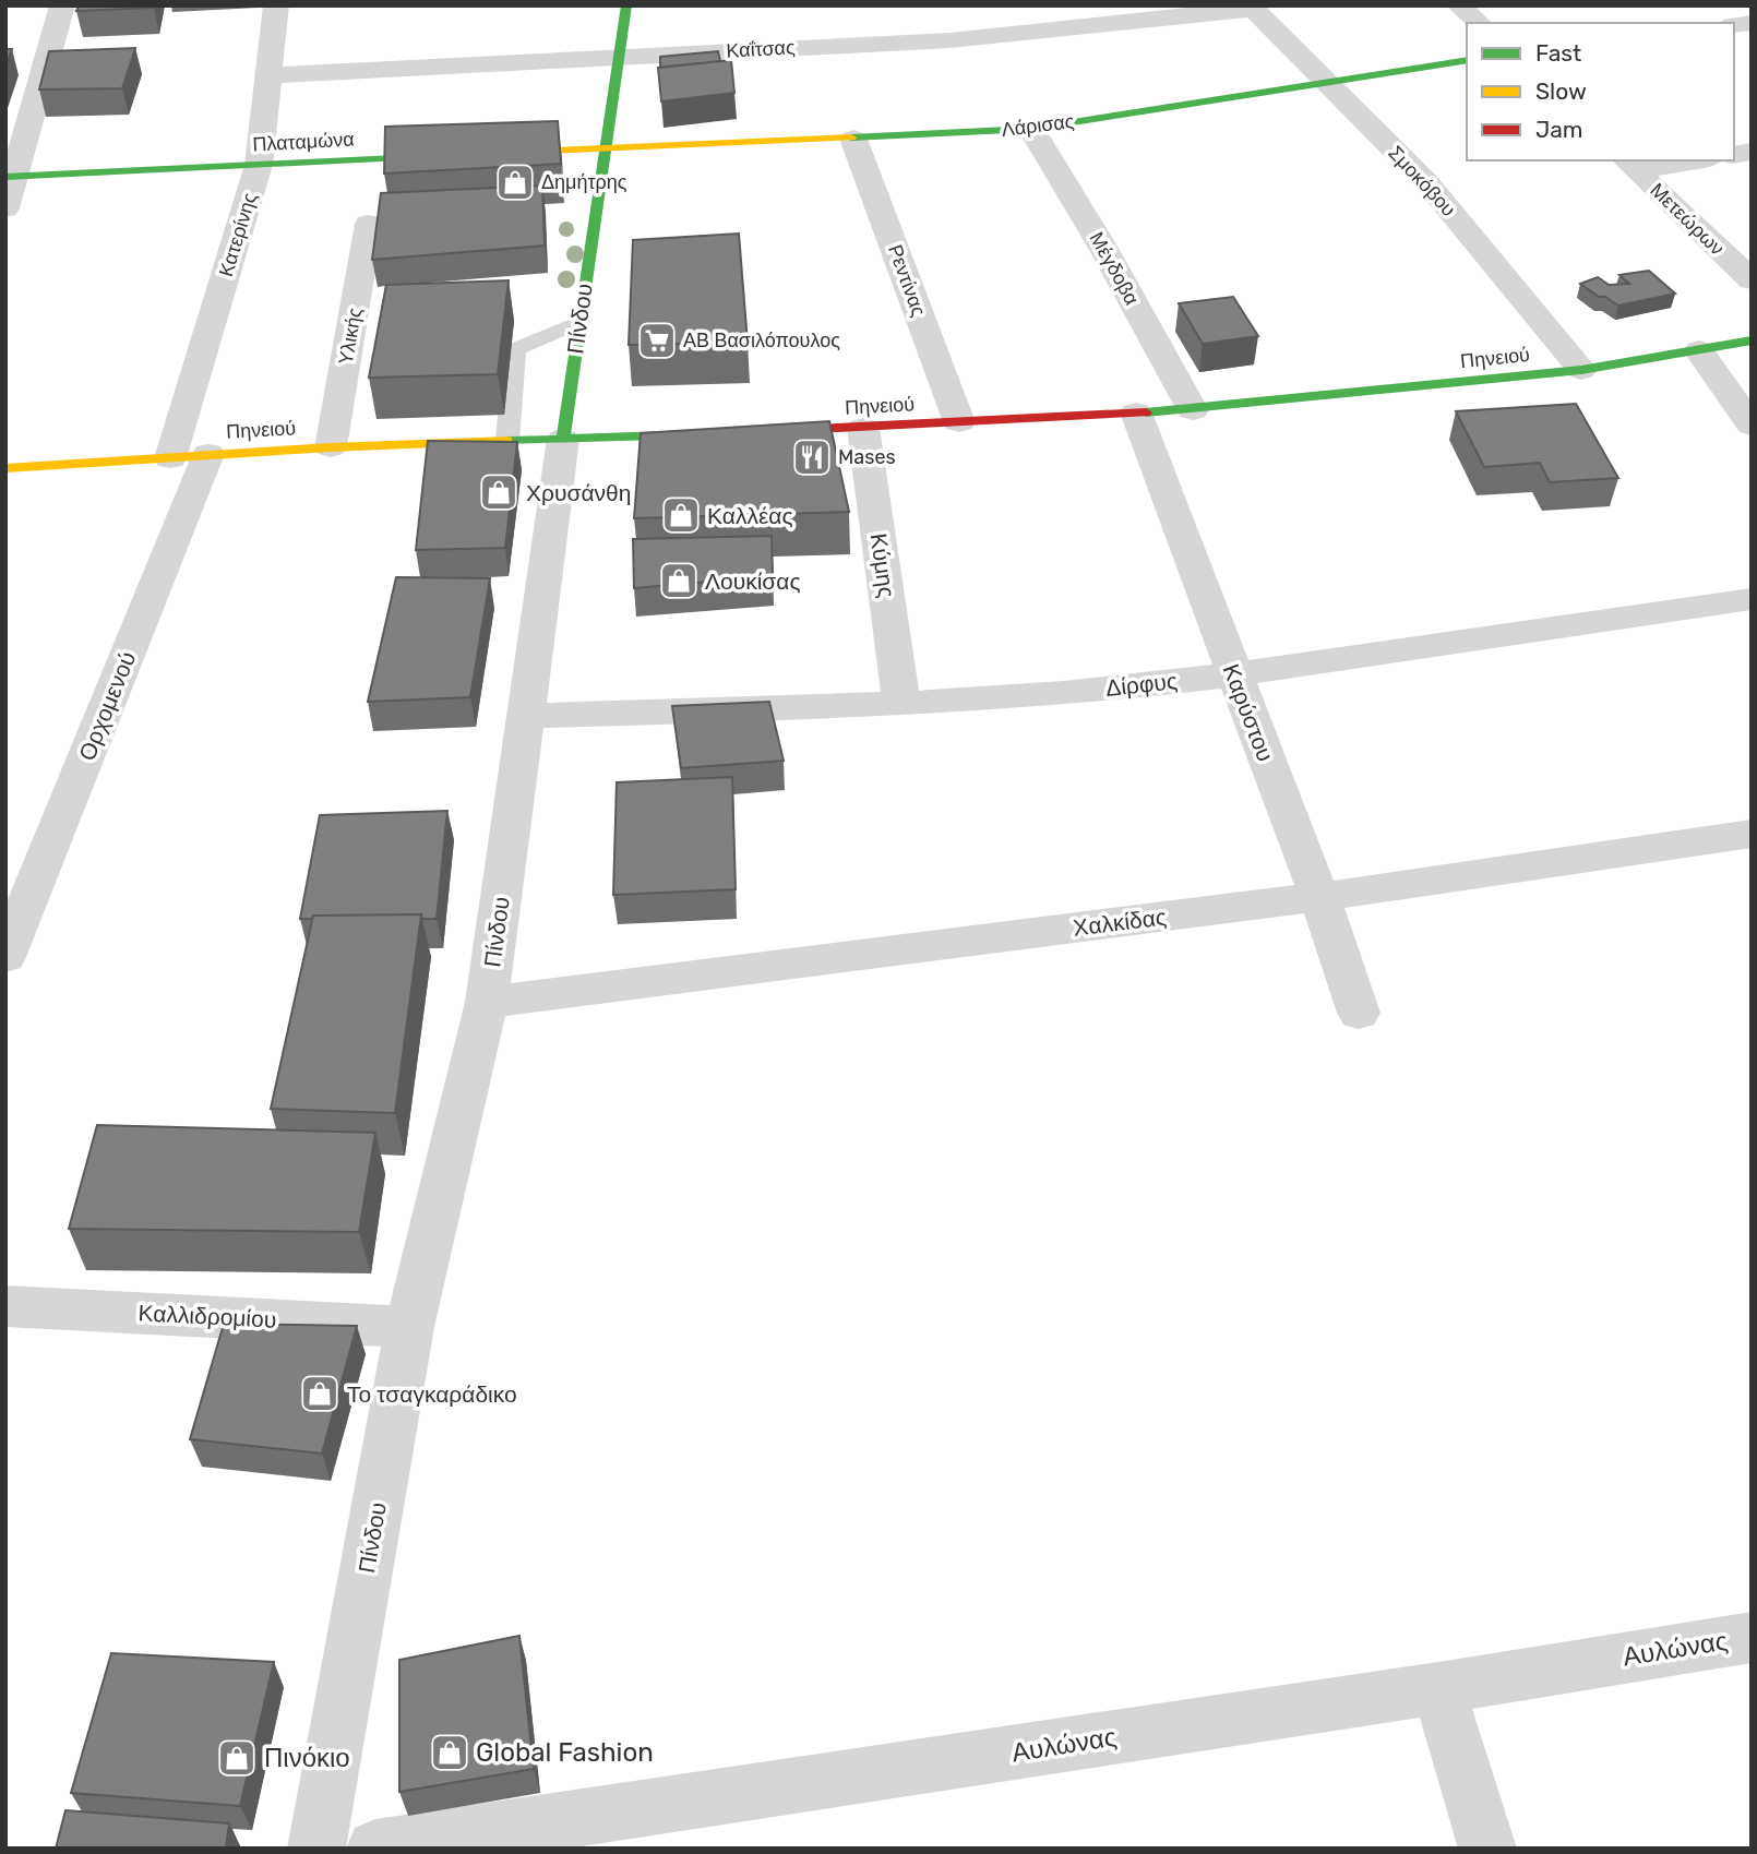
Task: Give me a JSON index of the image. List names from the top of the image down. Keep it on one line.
{"streets":{"street":["Καΐτσας","Λάρισας","Πλαταμώνα","Σμοκόβου","Μετεώρων","Κατερίνης","Μέγδοβα","Ρεντίνας","Πίνδου","Υλικής","Πηνειού","Κύμης","Δίρφυς","Ορχομενού","Καρύστου","Χαλκίδας","Καλλιδρομίου","Αυλώνας"]},"crossings":[["Καΐτσας","Σμοκόβου"],["Καΐτσας","Κατερίνης"],["Καΐτσας","Πίνδου"],["Λάρισας","Σμοκόβου"],["Λάρισας","Μέγδοβα"],["Λάρισας","Ρεντίνας"],["Λάρισας","Πίνδου"],["Πλαταμώνα","Κατερίνης"],["Σμοκόβου","Πηνειού"],["Κατερίνης","Πηνειού"],["Μέγδοβα","Πηνειού"],["Ρεντίνας","Πηνειού"],["Πίνδου","Πηνειού"],["Πίνδου","Δίρφυς"],["Πίνδου","Χαλκίδας"],["Πίνδου","Καλλιδρομίου"],["Υλικής","Πηνειού"],["Πηνειού","Κύμης"],["Πηνειού","Ορχομενού"],["Πηνειού","Καρύστου"],["Κύμης","Δίρφυς"],["Δίρφυς","Καρύστου"],["Καρύστου","Χαλκίδας"]],"places":{"shop":["Δημήτρης","Χρυσάνθη","Καλλέας","Λουκίσας","Το τσαγκαράδικο","Global Fashion","Πινόκιο"],"supermarket":["ΑΒ Βασιλόπουλος"],"restaurant":["Mases"]},"legend":["Fast","Slow","Jam"]}
